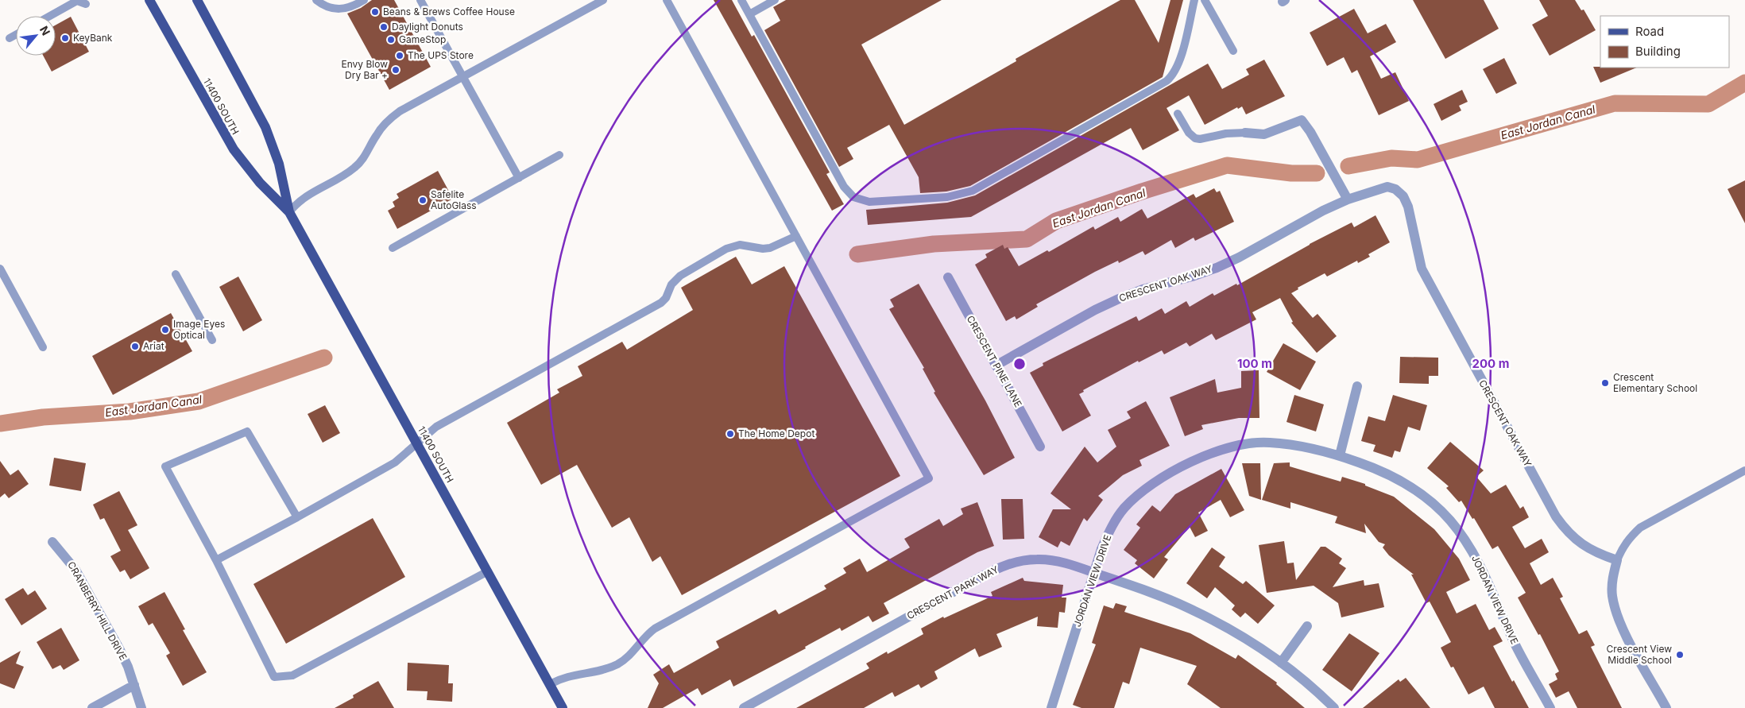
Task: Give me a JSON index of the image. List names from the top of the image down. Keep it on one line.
{"streets":{"main road":["11400 SOUTH"],"street":["CRESCENT OAK WAY","CRESCENT PINE LANE","JORDAN VIEW DRIVE","CRESCENT PARK WAY","CRANBERRY HILL DRIVE"]},"crossings":[["CRESCENT OAK WAY","CRESCENT PINE LANE"],["JORDAN VIEW DRIVE","CRESCENT PARK WAY"]],"water":["East Jordan Canal"],"places":["Beans & Brews Coffee House","Daylight Donuts","KeyBank","GameStop","The UPS Store","Envy Blow Dry Bar +","Safelite AutoGlass","Image Eyes Optical","Ariat","Crescent Elementary School","The Home Depot","Crescent View Middle School"],"legend":["Road","Building"],"north":"top right","rings":["100 m","200 m"]}
